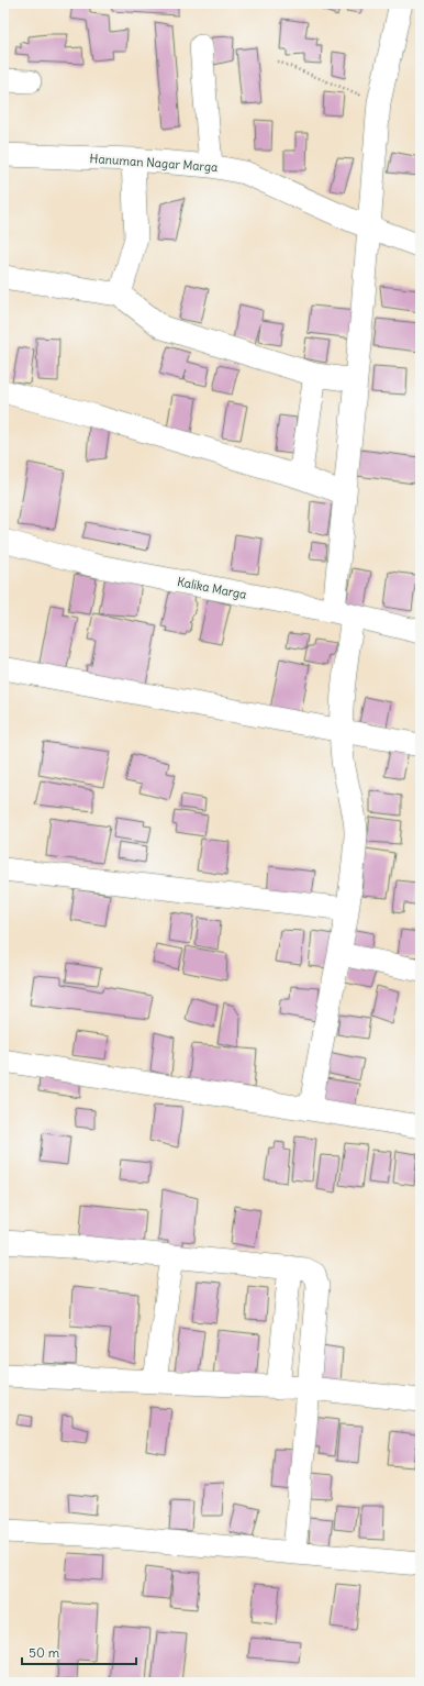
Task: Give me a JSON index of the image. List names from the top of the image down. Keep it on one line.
{"streets":{"street":["Hanuman Nagar Marga","Kalika Marga"]},"scale_bar":"50 m"}
